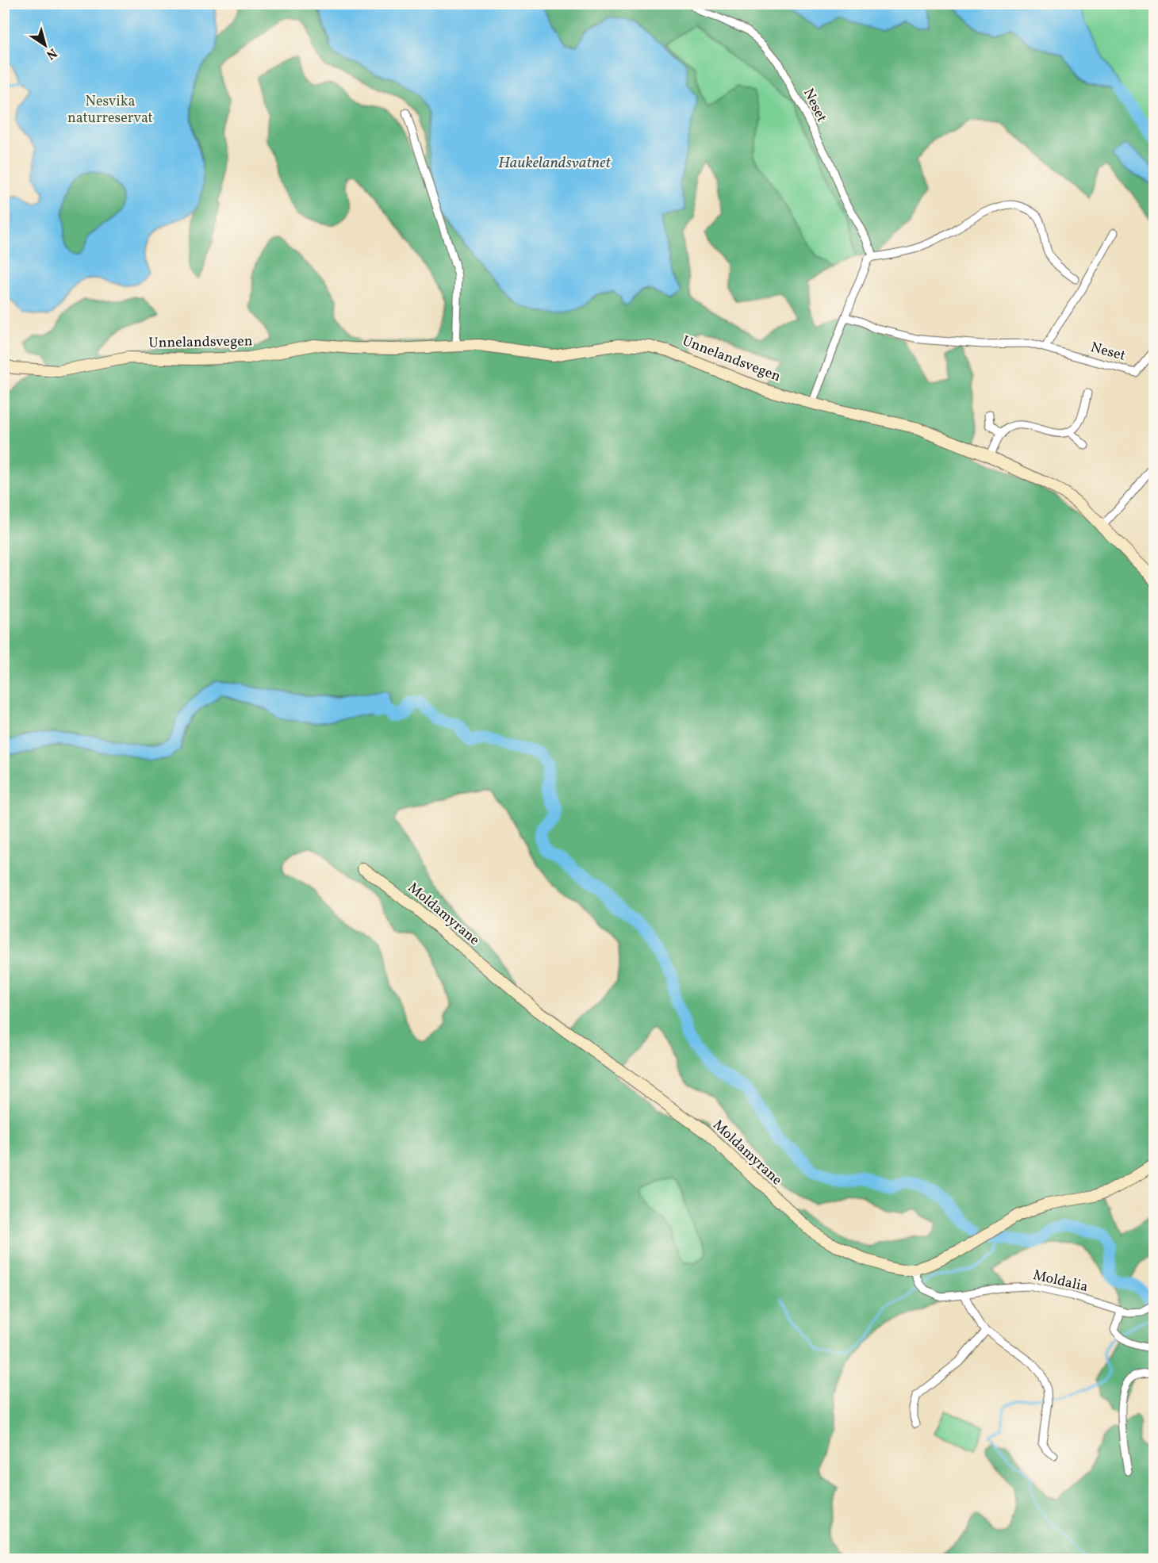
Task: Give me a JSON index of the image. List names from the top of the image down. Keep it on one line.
{"streets":{"main road":["Unnelandsvegen","Moldamyrane"],"street":["Neset","Moldalia"]},"crossings":[["Moldamyrane","Moldalia"]],"water":["Haukelandsvatnet"],"parks":["Nesvika naturreservat"],"north":"bottom right"}
